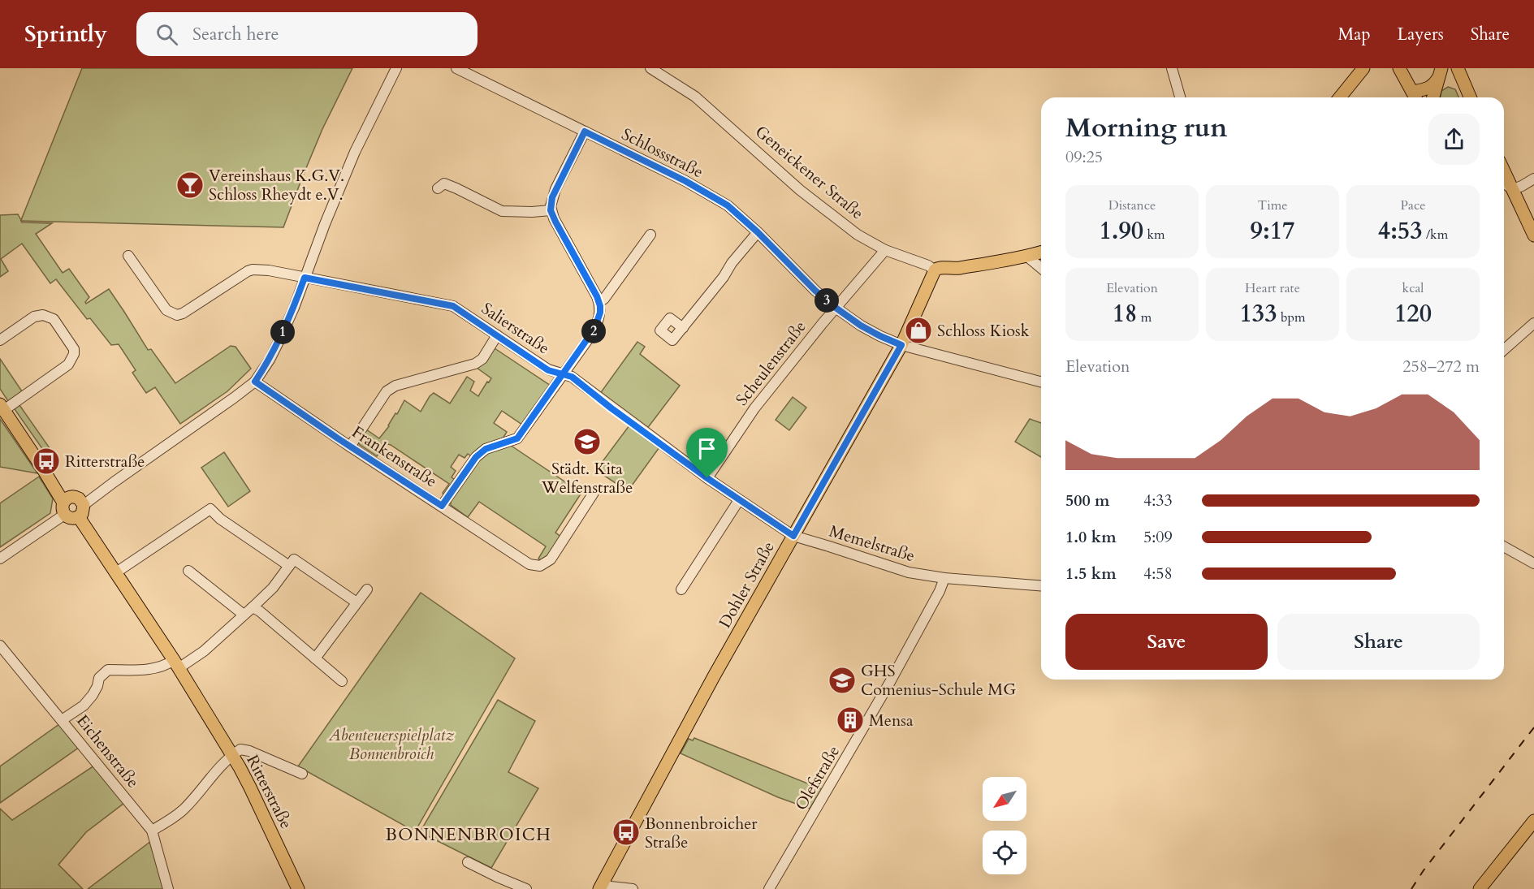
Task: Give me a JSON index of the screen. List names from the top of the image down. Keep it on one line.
{"streets":{"main road":["Dohler Straße","Ritterstraße"],"street":["Schlossstraße","Geneickener Straße","Salierstraße","Scheulenstraße","Frankenstraße","Memelstraße","Eichenstraße","Olefstraße"]},"crossings":[["Schlossstraße","Scheulenstraße"],["Schlossstraße","Dohler Straße"],["Geneickener Straße","Scheulenstraße"],["Geneickener Straße","Dohler Straße"],["Salierstraße","Scheulenstraße"],["Salierstraße","Memelstraße"],["Scheulenstraße","Memelstraße"],["Memelstraße","Dohler Straße"],["Memelstraße","Olefstraße"]],"districts":["BONNENBROICH"],"parks":["Abenteuerspielplatz Bonnenbroich"],"places":{"bar":["Vereinshaus K.G.V. Schloss Rheydt e.V."],"shop":["Schloss Kiosk"],"school or university":["Städt. Kita Welfenstraße","GHS Comenius-Schule MG"],"bus stop":["Ritterstraße","Bonnenbroicher Straße"],"building":["Mensa"]},"north":"bottom left","page":{"header":"Sprintly","search":"Search here","nav":["Map","Layers","Share"],"heading":["Morning run","09:25"],"stats":[["Distance","1.90 km"],["Time","9:17"],["Pace","4:53 /km"],["Elevation","18 m"],["Heart rate","133 bpm"],["kcal","120"]],"pins":["3","2","1"],"chart":["Elevation","258–272 m"],"list":[{"name":"500 m","note":"4:33"},{"name":"1.0 km","note":"5:09"},{"name":"1.5 km","note":"4:58"}],"buttons":["Save","Share"]}}
